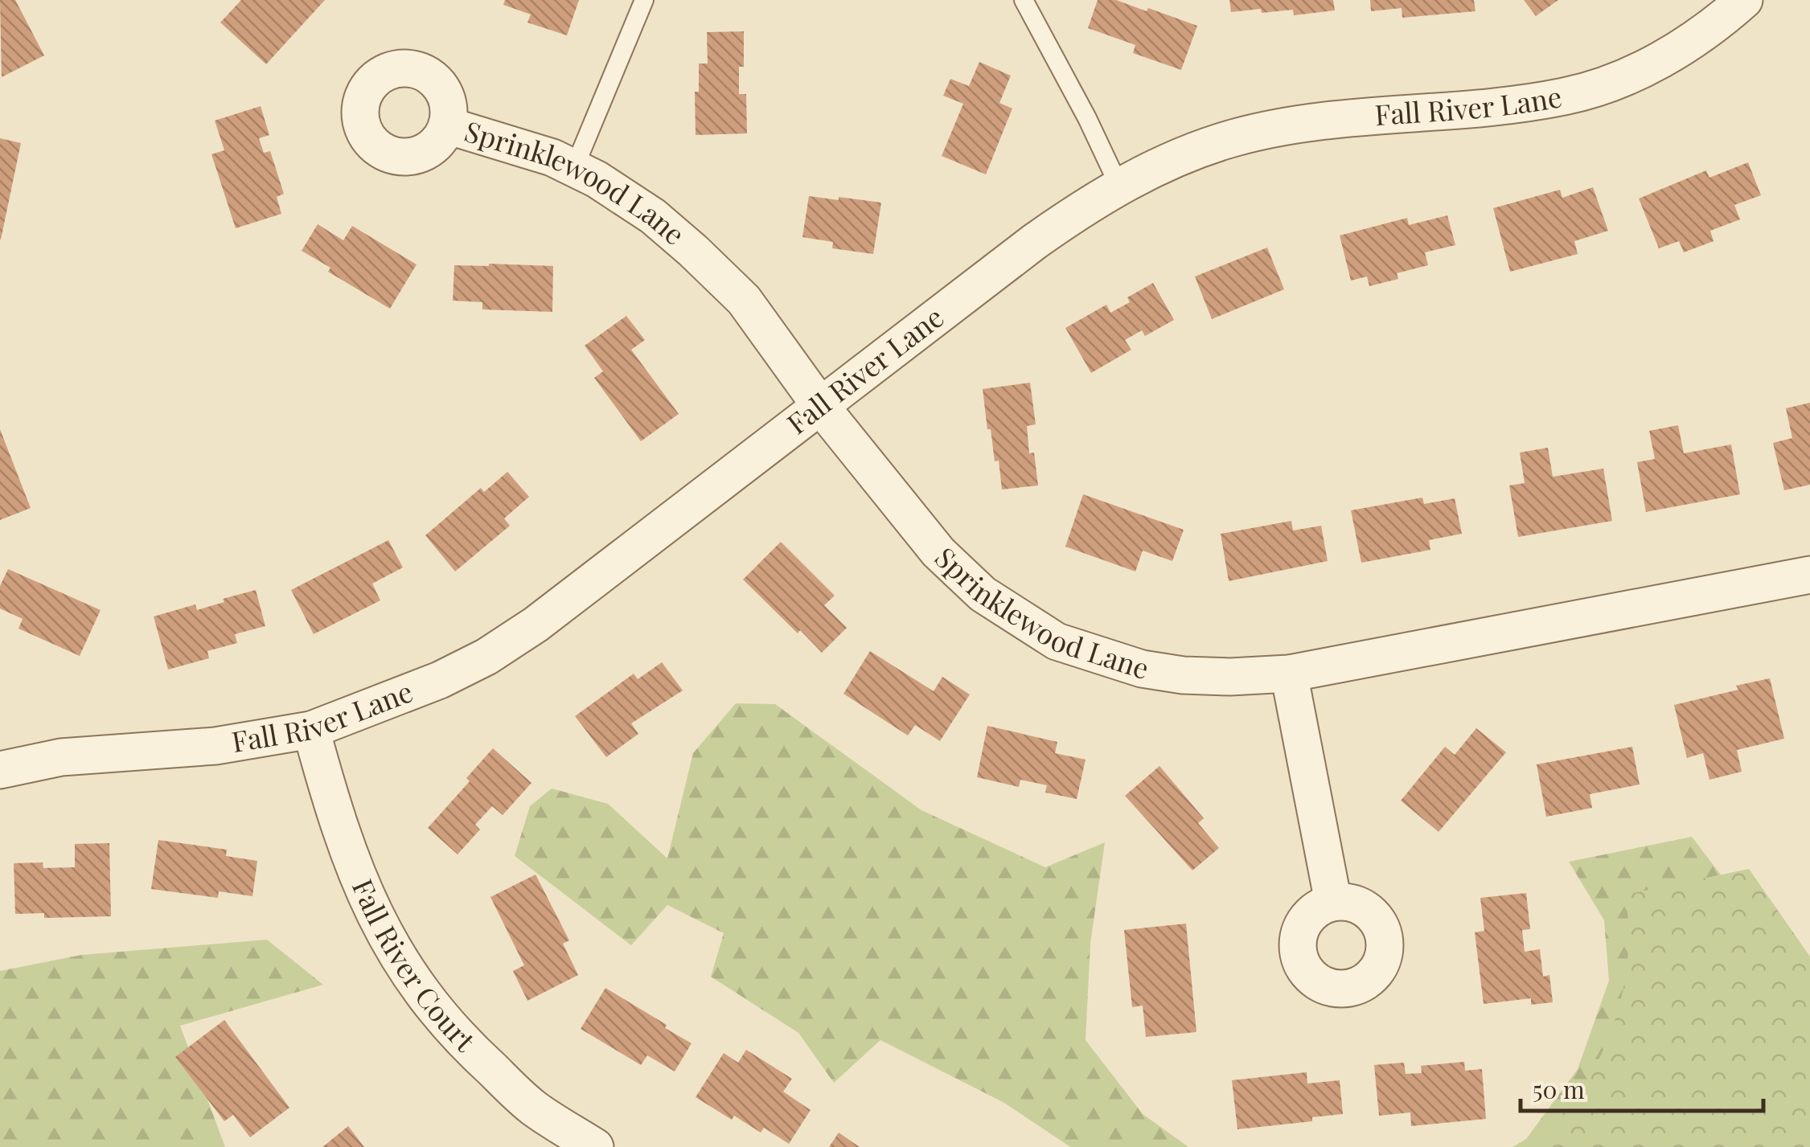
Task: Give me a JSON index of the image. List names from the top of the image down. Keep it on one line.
{"streets":{"street":["Fall River Lane","Sprinklewood Lane","Fall River Court"]},"crossings":[["Fall River Lane","Sprinklewood Lane"],["Fall River Lane","Fall River Court"]],"scale_bar":"50 m"}
